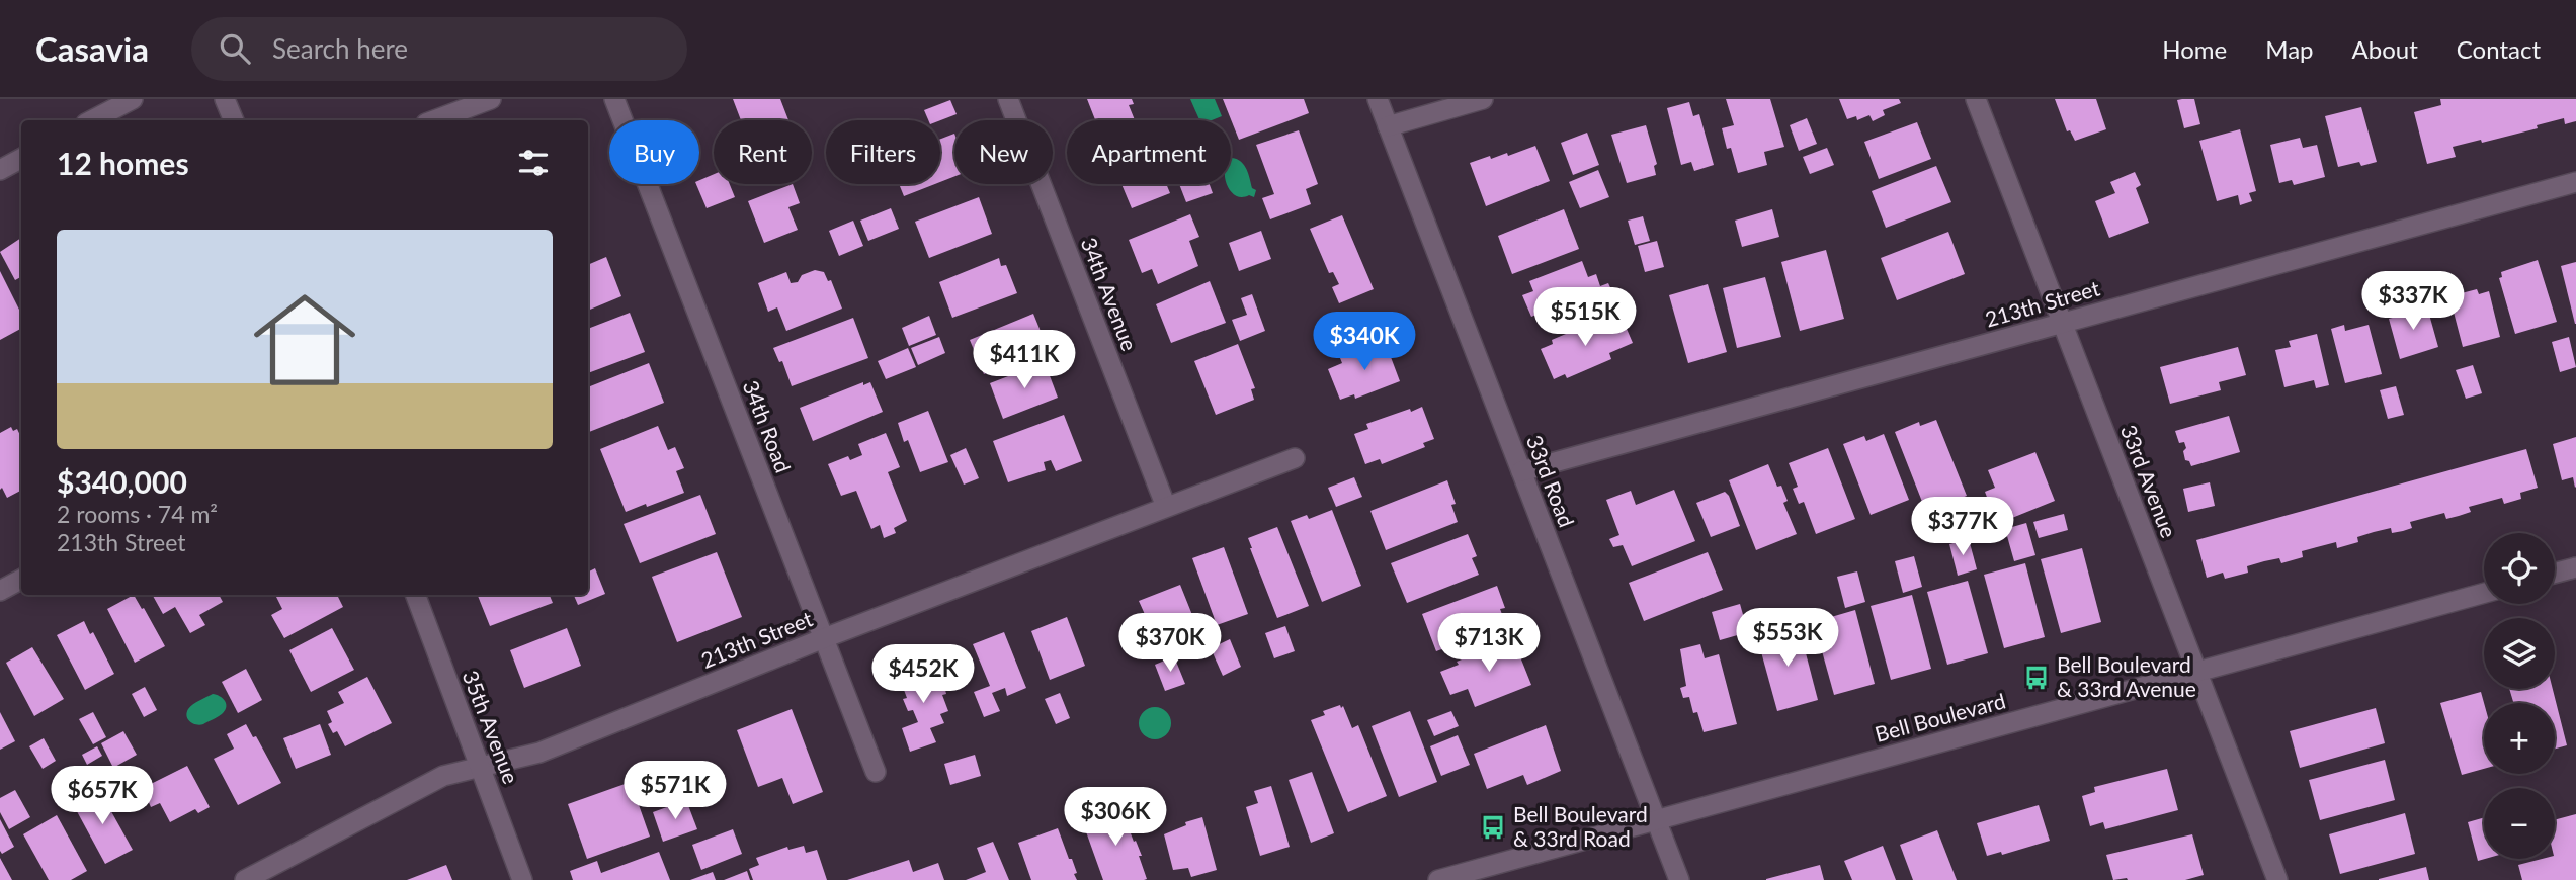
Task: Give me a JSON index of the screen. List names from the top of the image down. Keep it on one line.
{"streets":{"street":["34th Avenue","213th Street","34th Road","33rd Road","33rd Avenue","Bell Boulevard","35th Avenue"]},"crossings":[["34th Avenue","213th Street"],["213th Street","34th Road"],["213th Street","33rd Road"],["213th Street","33rd Avenue"],["213th Street","35th Avenue"],["33rd Road","Bell Boulevard"],["33rd Avenue","Bell Boulevard"]],"places":{"bus stop":["Bell Boulevard & 33rd Avenue","Bell Boulevard & 33rd Road"]},"page":{"header":"Casavia","search":"Search here","nav":["Home","Map","About","Contact"],"chip":["Buy","Rent","Filters","New","Apartment"],"heading":"12 homes","list":[{"name":"$340,000","note":"2 rooms · 74 m² · 213th Street"}],"price":["$337K","$515K","$340K","$411K","$377K","$553K","$370K","$713K","$452K","$571K","$657K","$306K"],"map_buttons":["+","−"]}}
